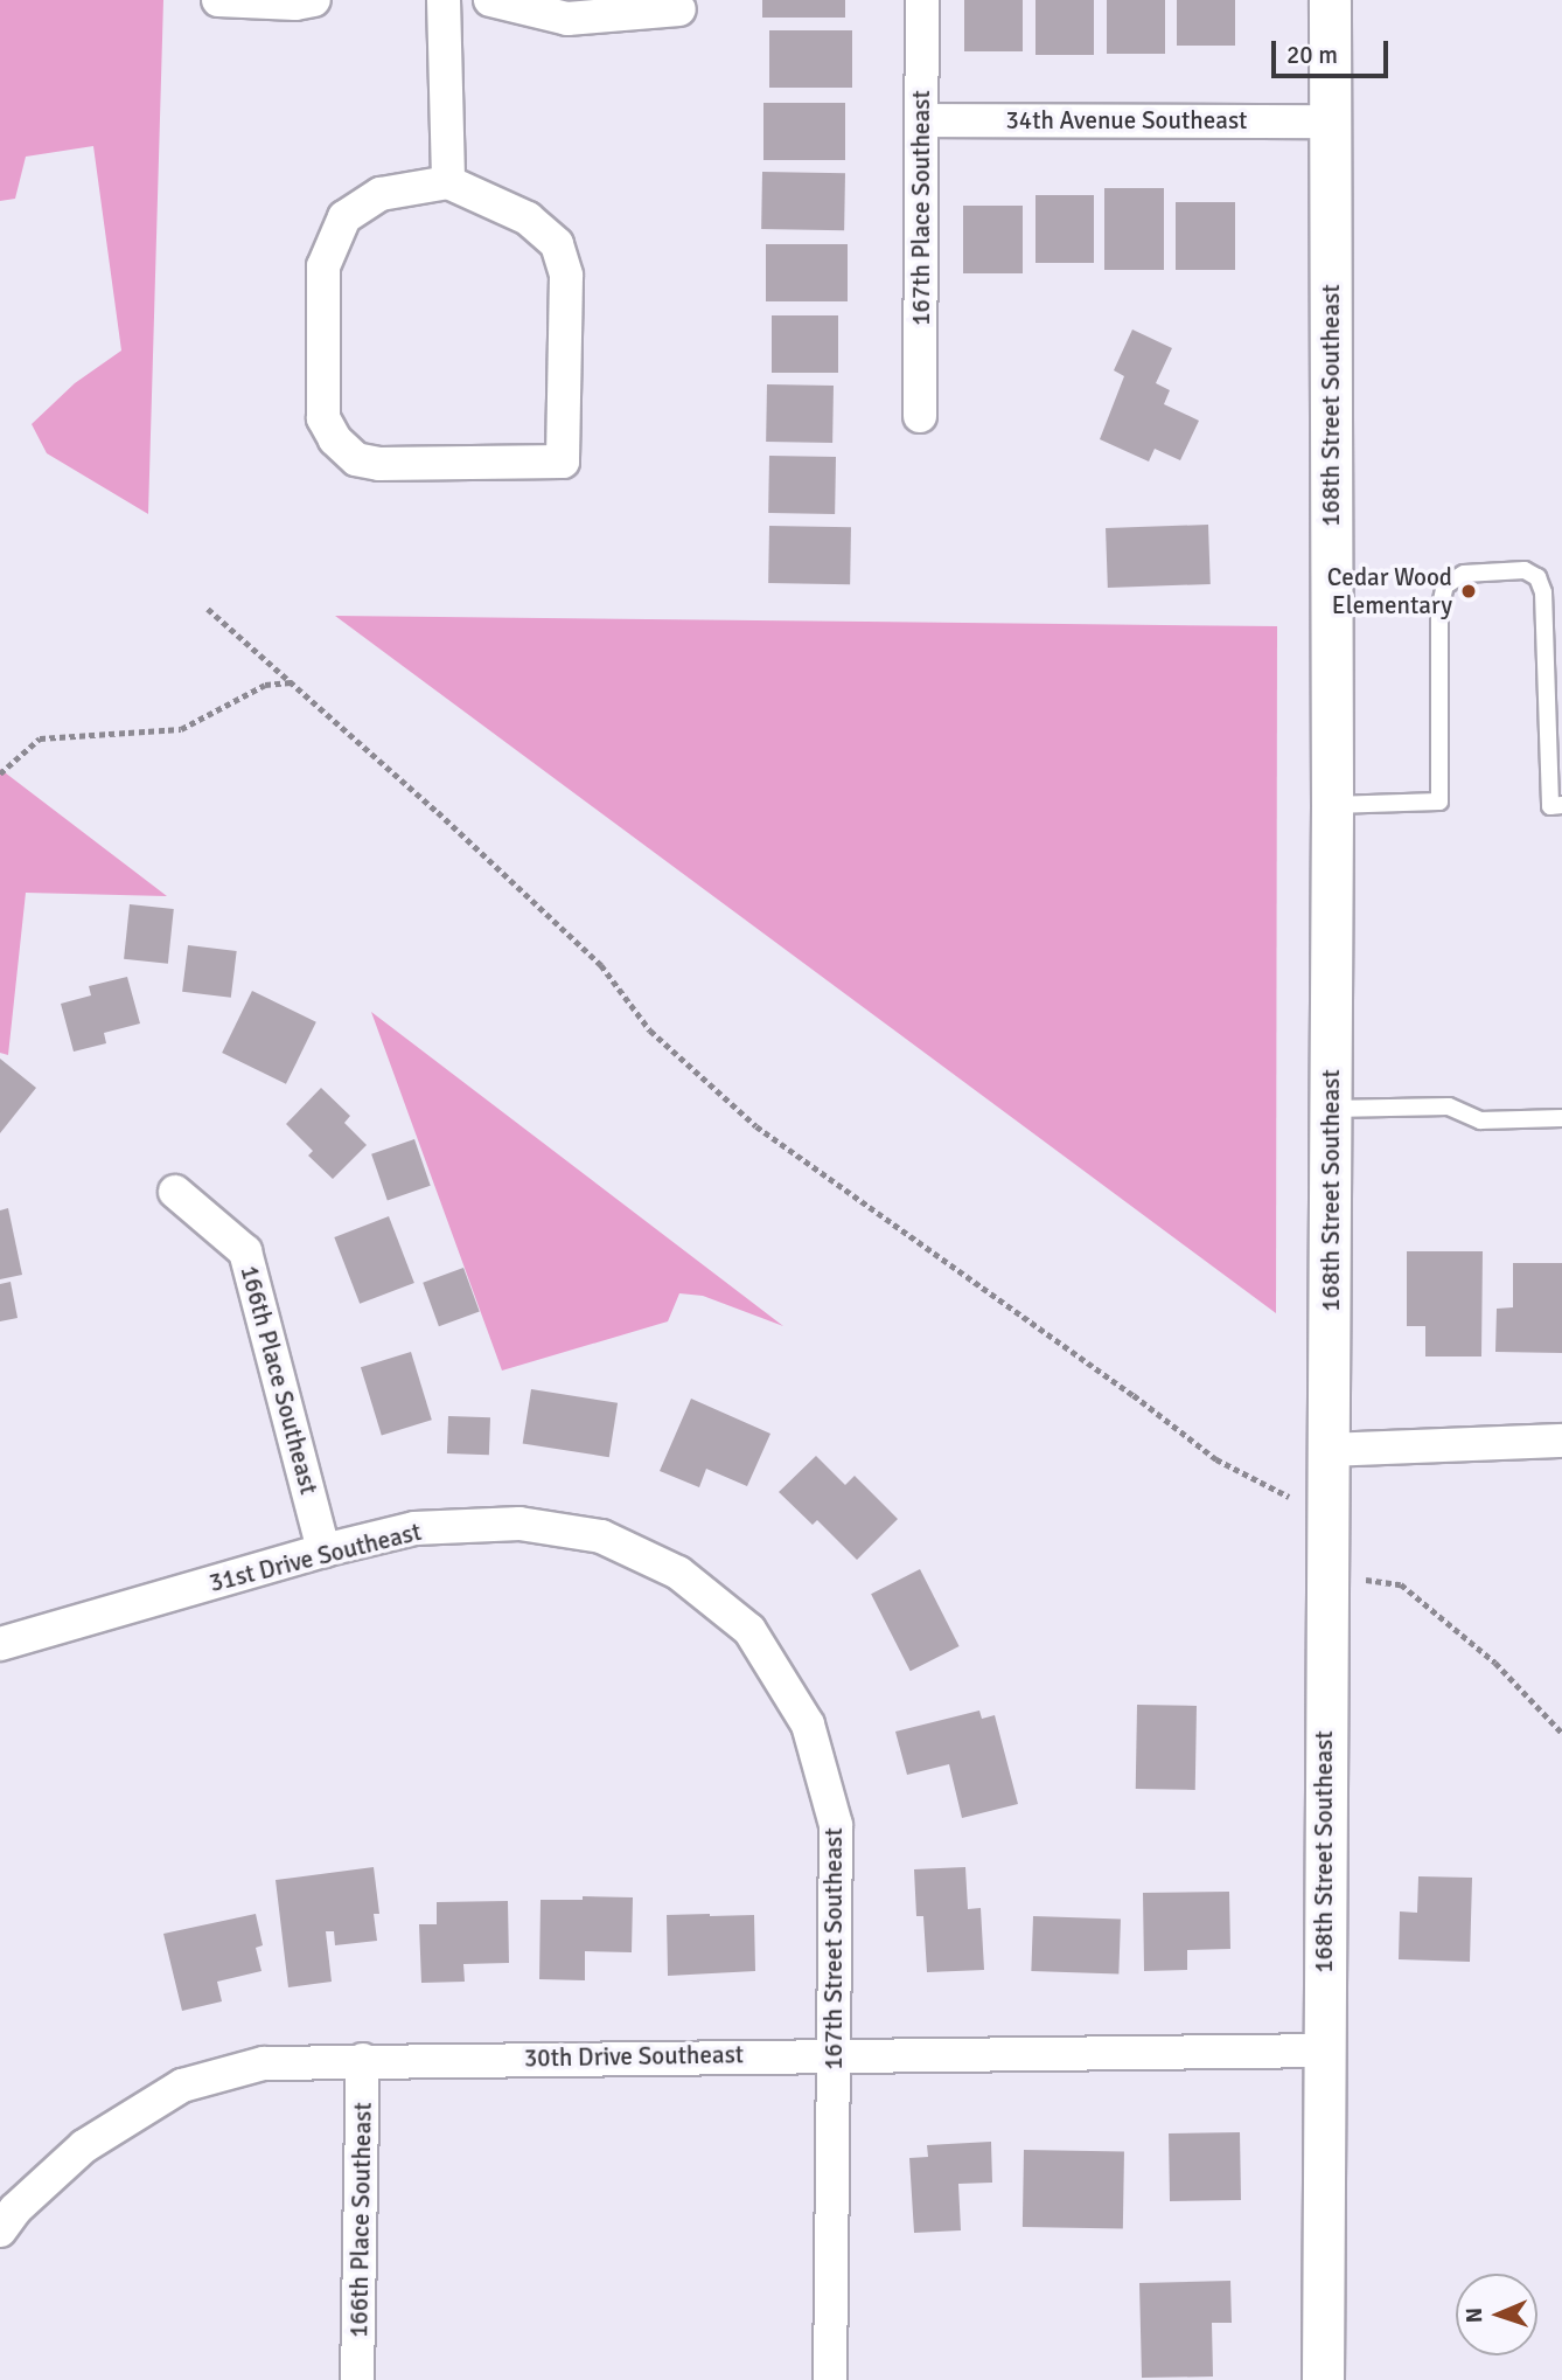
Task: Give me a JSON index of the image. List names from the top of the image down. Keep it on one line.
{"streets":{"street":["34th Avenue Southeast","167th Place Southeast","168th Street Southeast","166th Place Southeast","31st Drive Southeast","167th Street Southeast","30th Drive Southeast"]},"crossings":[["34th Avenue Southeast","167th Place Southeast"],["34th Avenue Southeast","168th Street Southeast"],["168th Street Southeast","30th Drive Southeast"],["166th Place Southeast","31st Drive Southeast"],["166th Place Southeast","30th Drive Southeast"],["31st Drive Southeast","167th Street Southeast"],["167th Street Southeast","30th Drive Southeast"]],"places":["Cedar Wood Elementary"],"scale_bar":"20 m","north":"left"}
